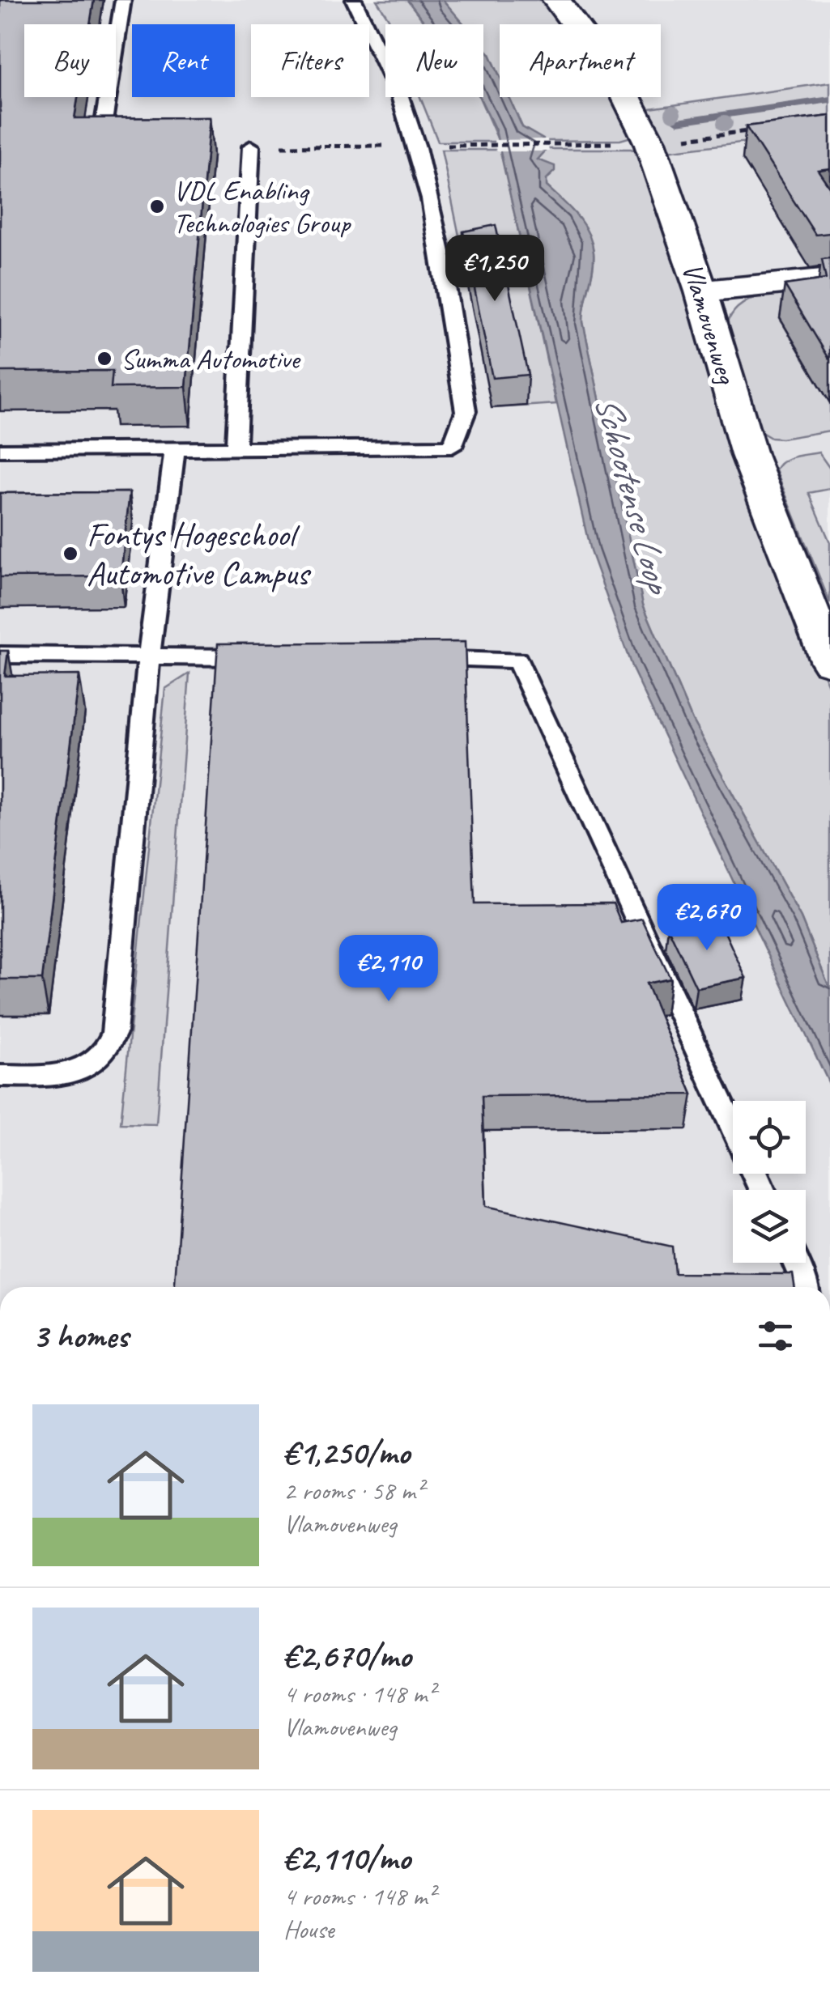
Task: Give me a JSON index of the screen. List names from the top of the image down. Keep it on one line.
{"streets":{"street":["Vlamovenweg"]},"water":["Schootense Loop"],"places":["VDL Enabling Technologies Group","Summa Automotive","Fontys Hogeschool Automotive Campus"],"page":{"chip":["Buy","Rent","Filters","New","Apartment"],"price":["€1,250","€2,670","€2,110"],"heading":"3 homes","list":[{"name":"€1,250/mo","note":"2 rooms · 58 m² · Vlamovenweg"},{"name":"€2,670/mo","note":"4 rooms · 148 m² · Vlamovenweg"},{"name":"€2,110/mo","note":"4 rooms · 148 m² · House"}]}}
